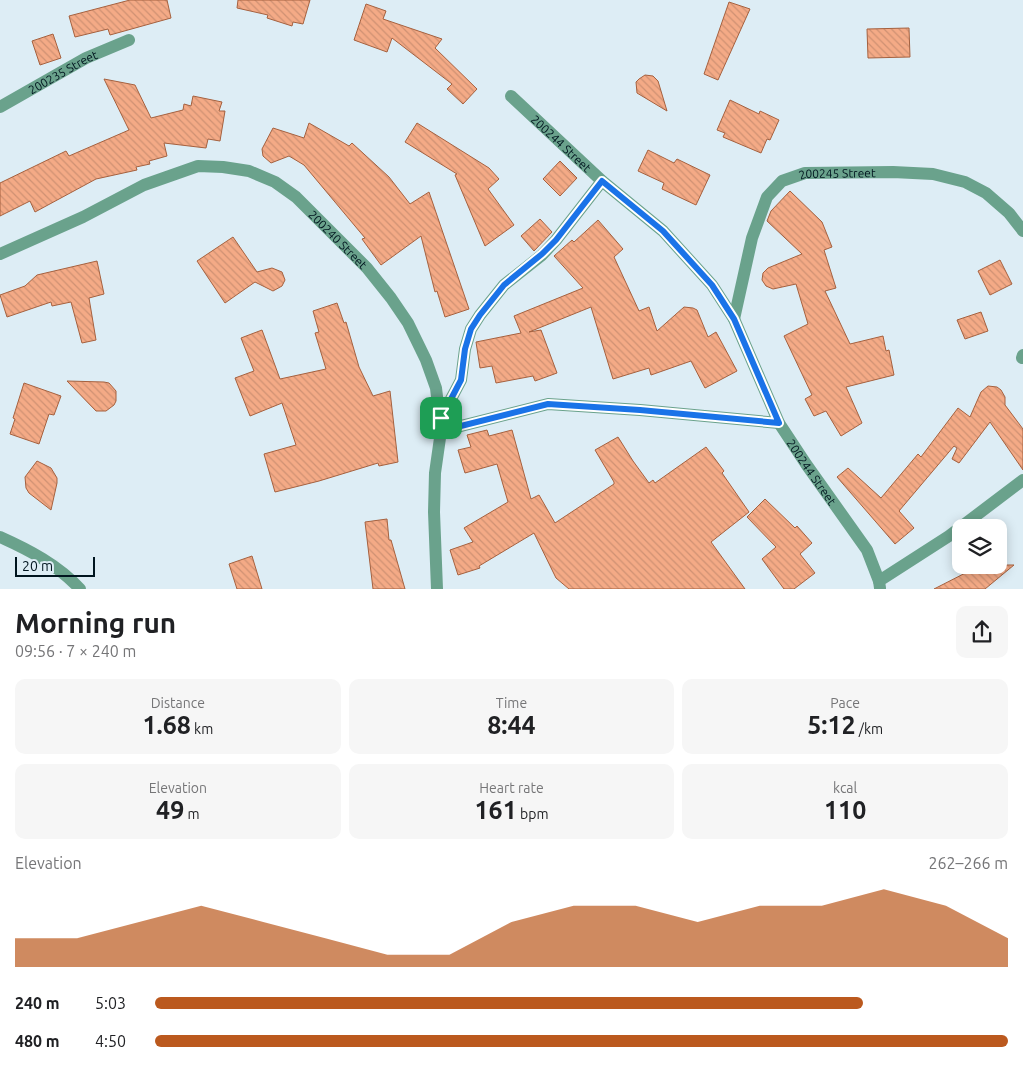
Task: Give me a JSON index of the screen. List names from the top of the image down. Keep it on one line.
{"streets":{"street":["200235 Street","200244 Street","200245 Street","200240 Street"]},"crossings":[["200244 Street","200245 Street"]],"scale_bar":"20 m","page":{"scale":"20 m","heading":["Morning run","09:56 · 7 × 240 m"],"stats":[["Distance","1.68 km"],["Time","8:44"],["Pace","5:12 /km"],["Elevation","49 m"],["Heart rate","161 bpm"],["kcal","110"]],"chart":["Elevation","262–266 m"],"list":[{"name":"240 m","note":"5:03"},{"name":"480 m","note":"4:50"}]}}
